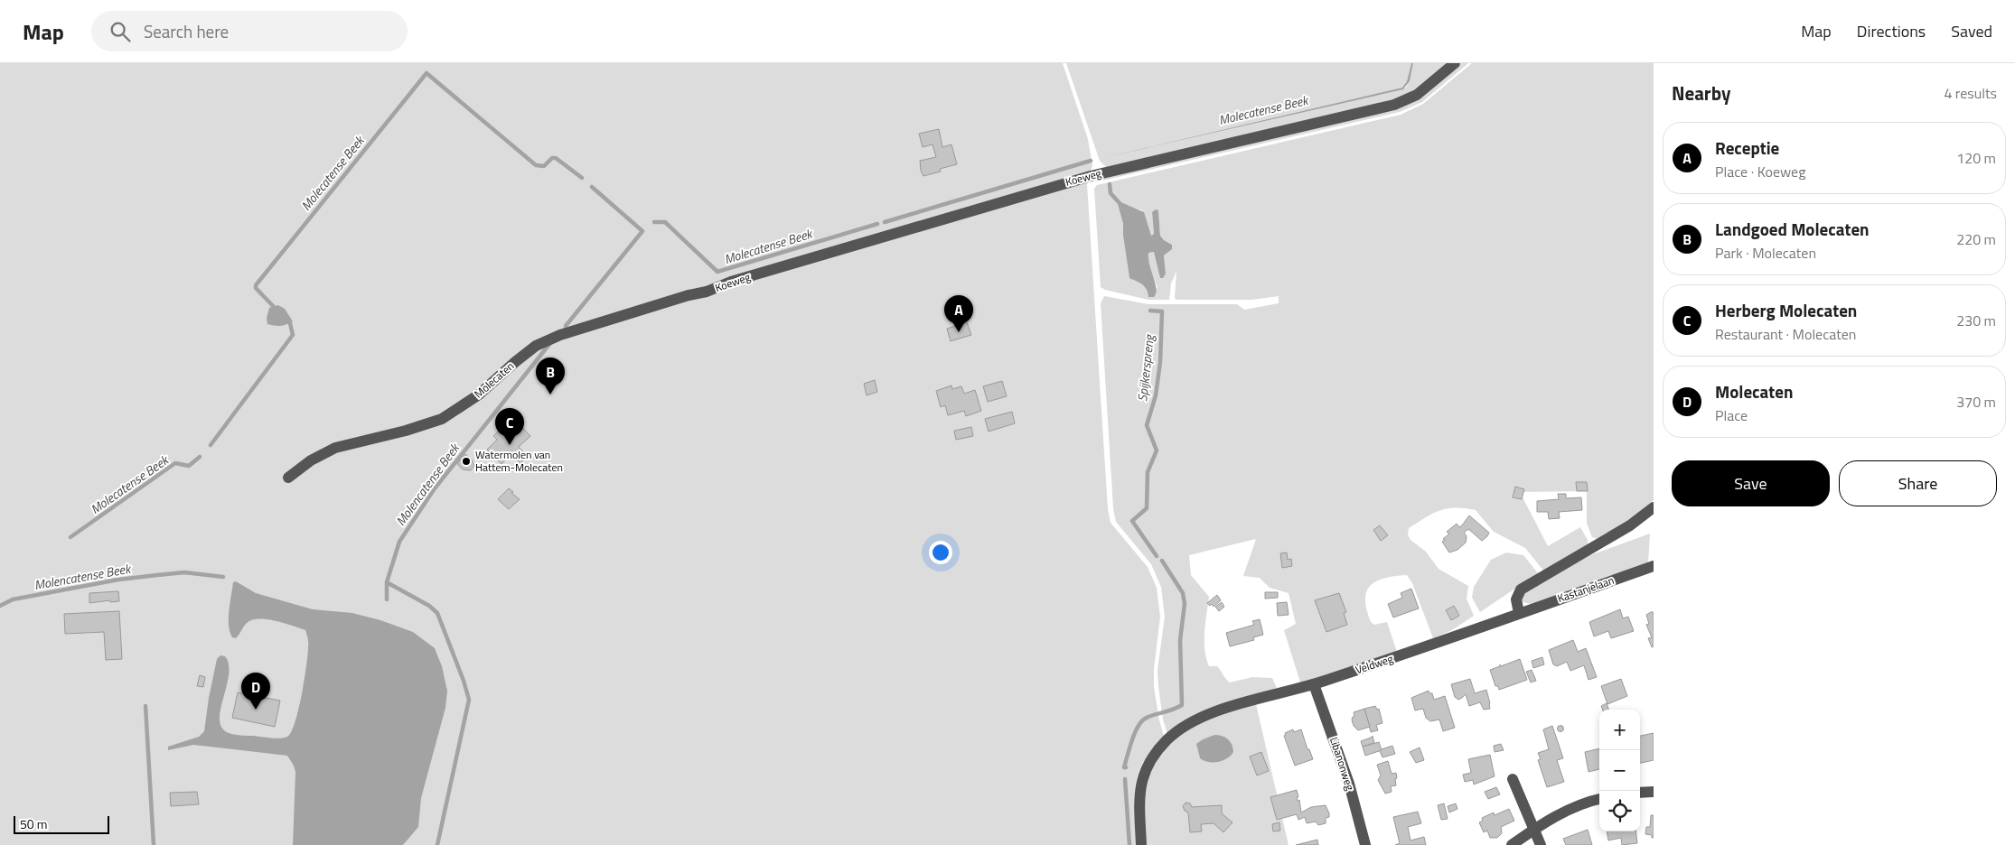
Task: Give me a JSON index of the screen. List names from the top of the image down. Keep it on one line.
{"streets":{"street":["Koeweg","Molecaten","Kastanjelaan","Veldweg","Libanonweg"]},"crossings":[["Koeweg","Molecaten"],["Kastanjelaan","Veldweg"],["Veldweg","Libanonweg"]],"water":["Molecatense Beek","Spijkerspreng","Molencatense Beek"],"places":["Watermolen van Hattem-Molecaten"],"scale_bar":"50 m","page":{"header":"Map","search":"Search here","nav":["Map","Directions","Saved"],"heading":["Nearby","4 results"],"list":[{"mark":"A","name":"Receptie","note":"Place · Koeweg","value":"120 m"},{"mark":"B","name":"Landgoed Molecaten","note":"Park · Molecaten","value":"220 m"},{"mark":"C","name":"Herberg Molecaten","note":"Restaurant · Molecaten","value":"230 m"},{"mark":"D","name":"Molecaten","note":"Place","value":"370 m"}],"pins":["A","B","C","D"],"buttons":["Save","Share"],"map_buttons":["+","−"],"scale":"50 m"}}
